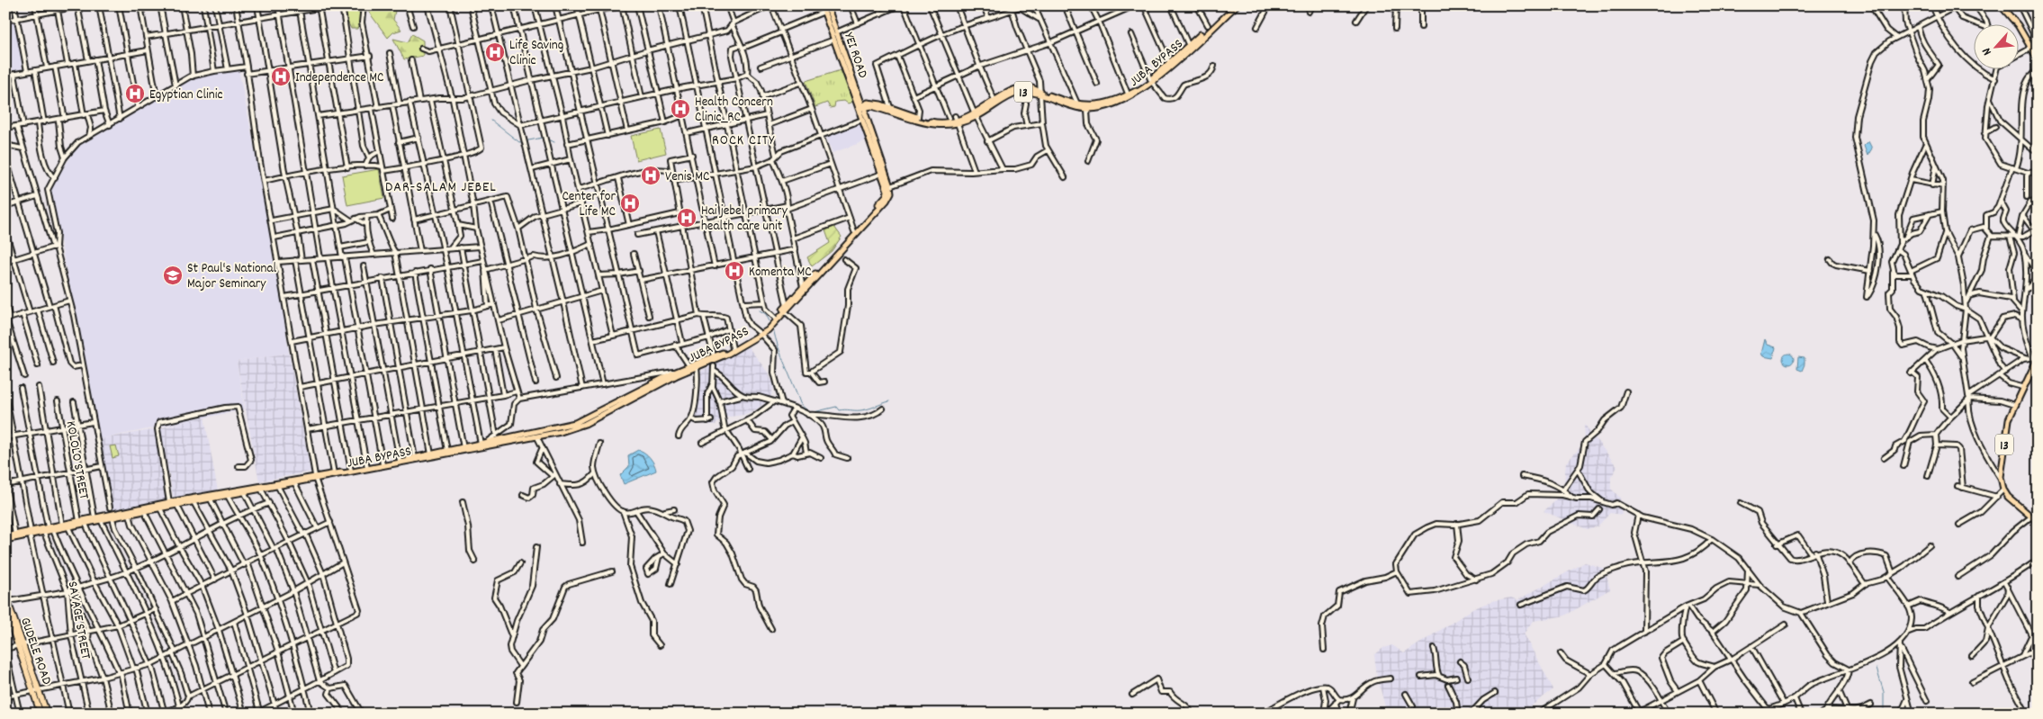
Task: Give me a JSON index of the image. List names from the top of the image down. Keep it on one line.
{"streets":{"highway":["GUDELE ROAD"],"main road":["YEI ROAD","JUBA BYPASS","13"],"street":["KOLOLO STREET","SAVAGE STREET"]},"crossings":[["YEI ROAD","JUBA BYPASS"],["JUBA BYPASS","KOLOLO STREET"],["JUBA BYPASS","SAVAGE STREET"]],"districts":["ROCK CITY","DAR-SALAM JEBEL"],"places":{"hospital":["Life Saving Clinic","Independence MC","Egyptian Clinic","Health Concern Clinic_RC","Venis MC","Center for Life MC","Hai jebel primary health care unit","Komenta MC"],"school or university":["St Paul's National Major Seminary"]},"north":"bottom left"}
